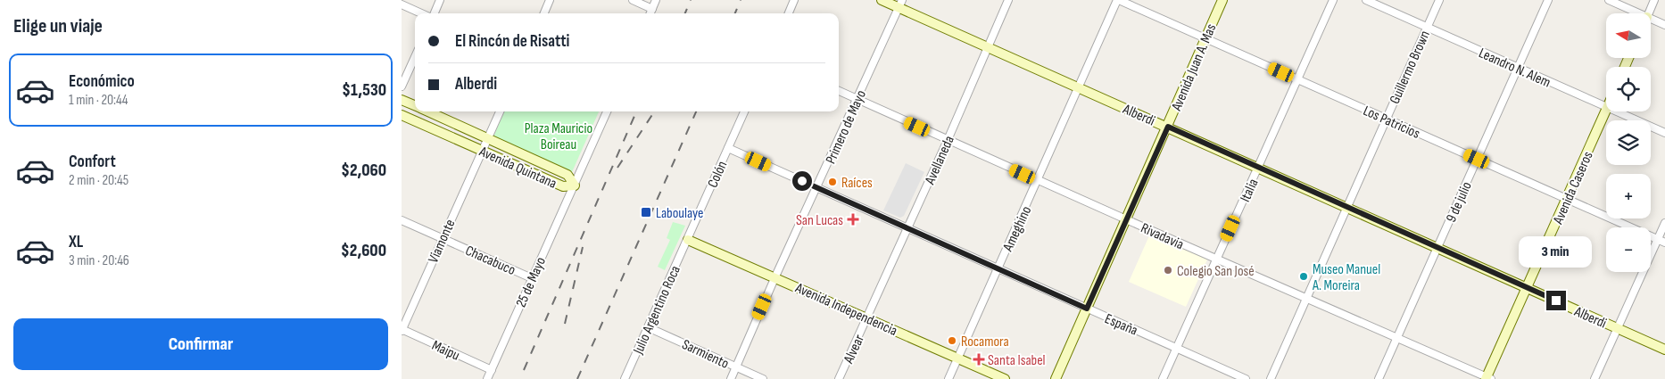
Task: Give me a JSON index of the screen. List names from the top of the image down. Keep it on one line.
{"streets":{"main road":["Avenida Juan A. Mas","Alberdi","Avenida Quintana","Avenida Caseros","Avenida Independencia"],"street":["Guillermo Brown","Leandro N. Alem","Los Patricios","Primero de Mayo","Avellaneda","Colón","Italia","9 de julio","Ameghino","Rivadavia","Viamonte","Chacabuco","25 de Mayo","Julio Argentino Roca","España","Alvear","Maipu","Sarmiento"]},"crossings":[["Avenida Juan A. Mas","Alberdi"],["Avenida Juan A. Mas","Los Patricios"],["Avenida Juan A. Mas","Rivadavia"],["Avenida Juan A. Mas","España"],["Guillermo Brown","Leandro N. Alem"],["Guillermo Brown","Alberdi"],["Guillermo Brown","Los Patricios"],["Guillermo Brown","Rivadavia"],["Leandro N. Alem","9 de julio"],["Alberdi","Primero de Mayo"],["Alberdi","Avellaneda"],["Alberdi","Avenida Caseros"],["Alberdi","Italia"],["Alberdi","9 de julio"],["Alberdi","Ameghino"],["Los Patricios","Avenida Caseros"],["Los Patricios","Italia"],["Los Patricios","9 de julio"],["Los Patricios","Ameghino"],["Primero de Mayo","Rivadavia"],["Primero de Mayo","Avenida Independencia"],["Primero de Mayo","España"],["Primero de Mayo","Sarmiento"],["Avellaneda","Rivadavia"],["Avellaneda","Avenida Independencia"],["Avellaneda","España"],["Avellaneda","Alvear"],["Avenida Quintana","Viamonte"],["Avenida Quintana","25 de Mayo"],["Colón","Avenida Independencia"],["Colón","Julio Argentino Roca"],["Colón","España"],["Avenida Caseros","Rivadavia"],["Italia","Rivadavia"],["Italia","España"],["9 de julio","Rivadavia"],["Ameghino","Rivadavia"],["Ameghino","Avenida Independencia"],["Ameghino","España"],["Viamonte","Chacabuco"],["Viamonte","Maipu"],["Chacabuco","25 de Mayo"],["25 de Mayo","Maipu"],["Avenida Independencia","Julio Argentino Roca"],["Avenida Independencia","Alvear"],["Julio Argentino Roca","Sarmiento"]],"parks":["Plaza Mauricio Boireau"],"places":{"other":["Raíces","Colegio San José","Museo Manuel A. Moreira","Rocamora"],"transit":["Laboulaye"],"health":["San Lucas","Santa Isabel"]},"north":"left","page":{"heading":"Elige un viaje","map_buttons":["+","−"],"banner":["El Rincón de Risatti","Alberdi"],"list":[{"name":"Económico","note":"1 min · 20:44","value":"$1,530"},{"name":"Confort","note":"2 min · 20:45","value":"$2,060"},{"name":"XL","note":"3 min · 20:46","value":"$2,600"}],"bubble":"3 min","buttons":"Confirmar"}}
